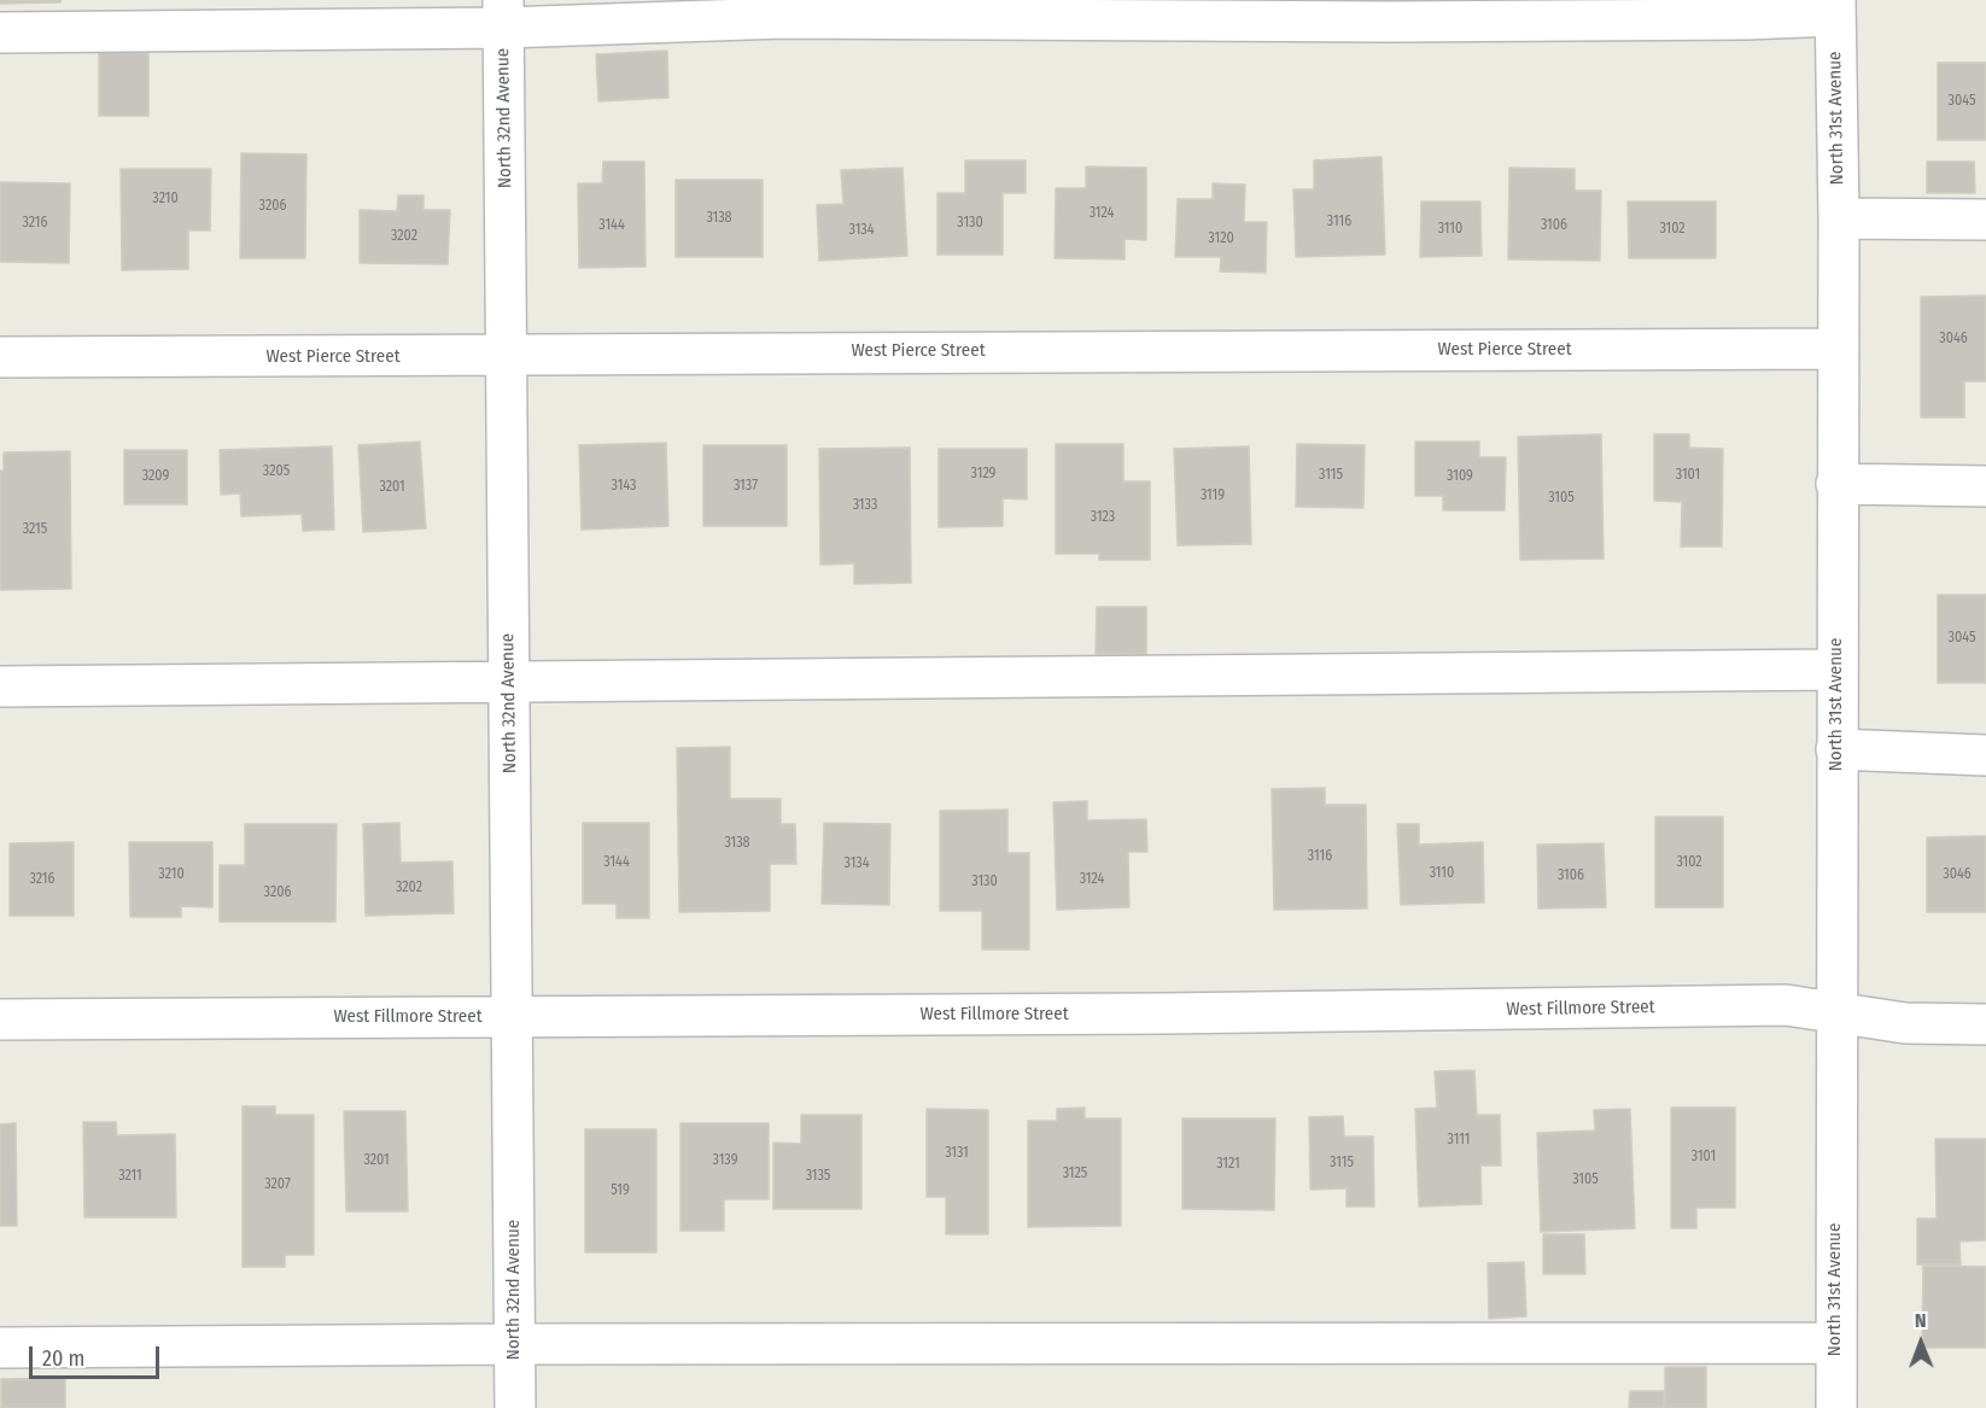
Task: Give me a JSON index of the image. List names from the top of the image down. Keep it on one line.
{"streets":{"street":["North 32nd Avenue","North 31st Avenue","West Pierce Street","West Fillmore Street"]},"crossings":[["North 32nd Avenue","West Pierce Street"],["North 32nd Avenue","West Fillmore Street"],["North 31st Avenue","West Pierce Street"],["North 31st Avenue","West Fillmore Street"]],"house_numbers":["3045","3210","3206","3124","3138","3116","3216","3130","3144","3106","3110","3102","3134","3202","3120","3046","3205","3129","3115","3101","3209","3109","3143","3137","3201","3119","3105","3133","3123","3215","3045","3138","3116","3144","3102","3134","3110","3210","3046","3106","3216","3124","3130","3202","3206","3111","3131","3101","3201","3139","3115","3121","3125","3211","3135","3105","3207","519"],"scale_bar":"20 m","north":"top"}
